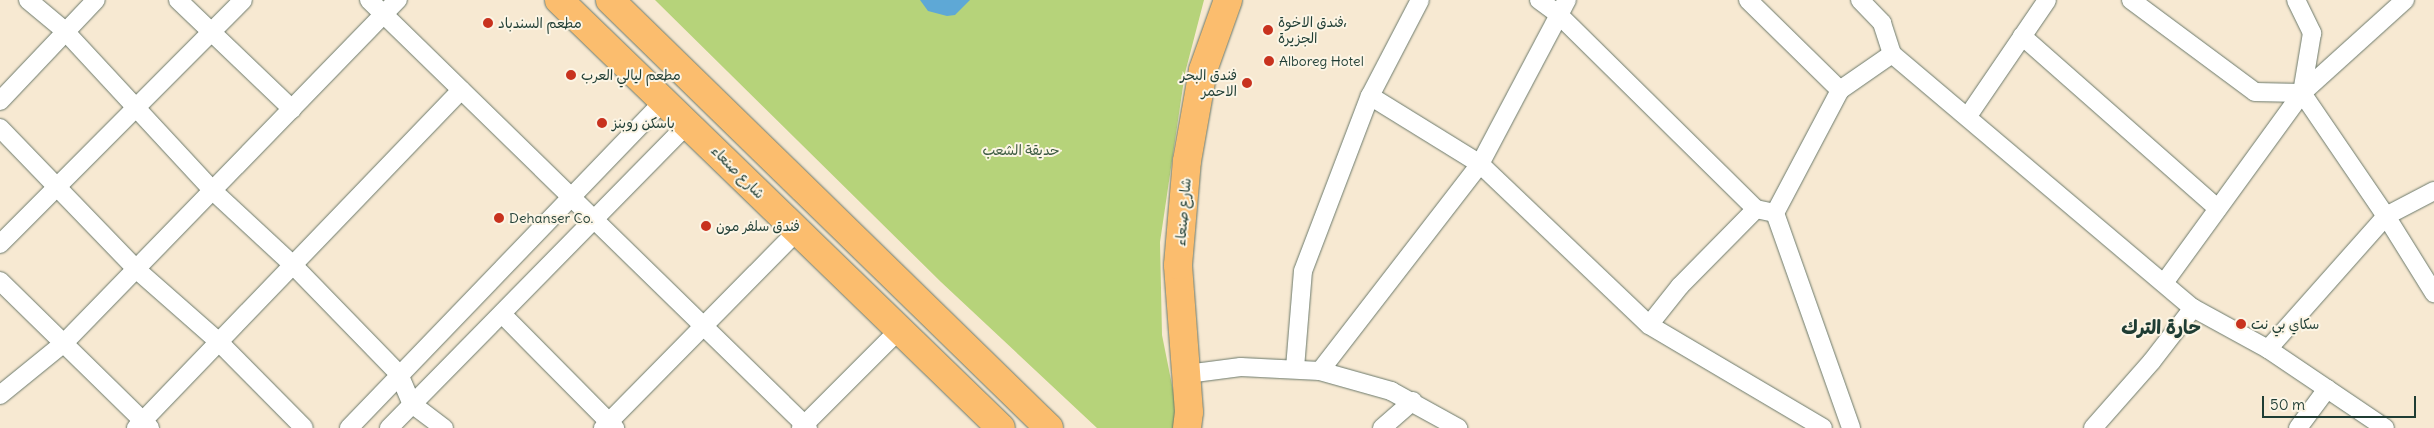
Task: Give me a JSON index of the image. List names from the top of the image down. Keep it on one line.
{"streets":{"highway":["شارع صنعاء"]},"districts":["حارة الترك"],"parks":["حديقة الشعب"],"places":["مطعم السندباد","فندق الاخوة، الجزيرة","Alboreg Hotel","مطعم ليالي العرب","فندق البحر الاحمر","باسكن روبنز","Dehanser Co.","فندق سلفر مون","سكاي بي نت"],"scale_bar":"50 m"}
